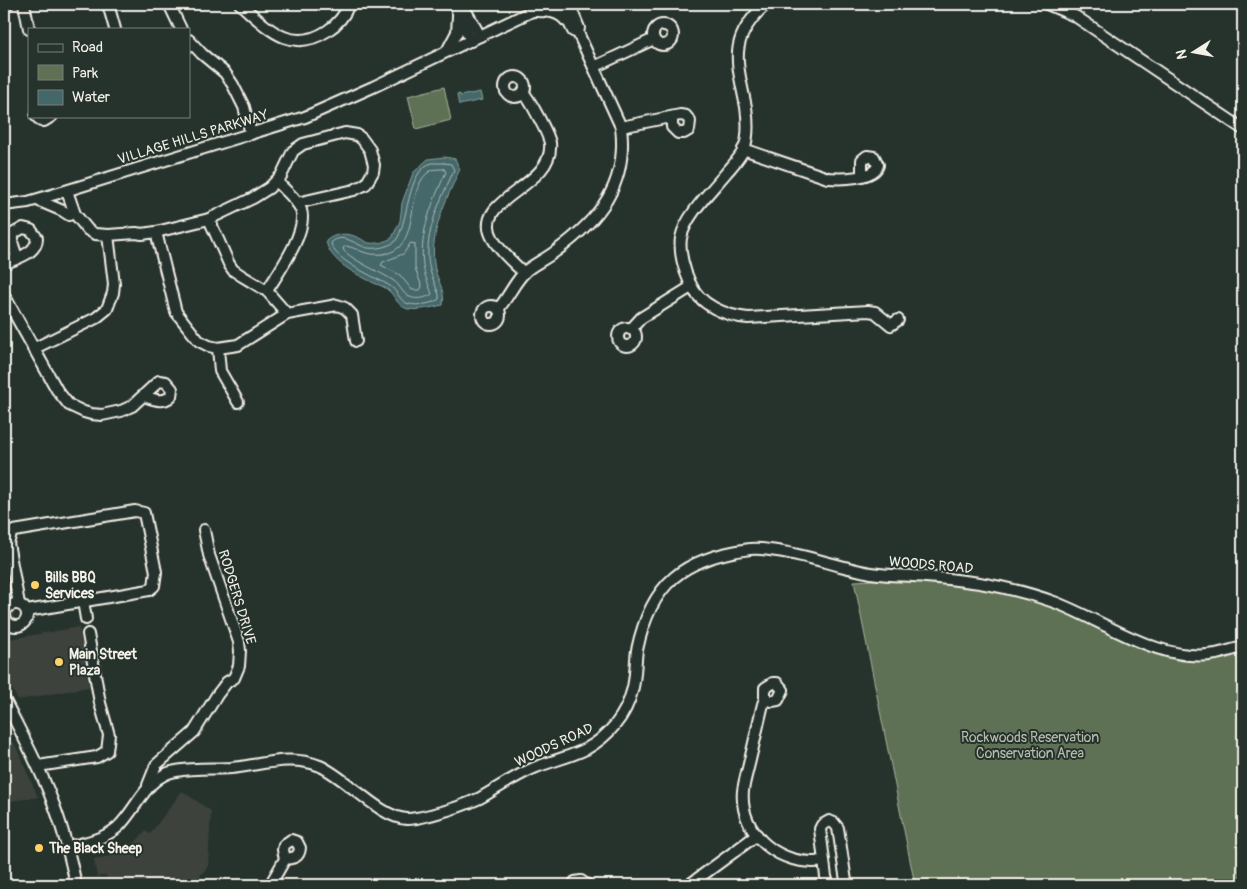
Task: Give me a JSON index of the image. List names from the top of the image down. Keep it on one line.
{"streets":{"street":["VILLAGE HILLS PARKWAY","WOODS ROAD","RODGERS DRIVE"]},"crossings":[["WOODS ROAD","RODGERS DRIVE"]],"parks":["Rockwoods Reservation Conservation Area"],"places":["Bills BBQ Services","Main Street Plaza","The Black Sheep"],"legend":["Road","Park","Water"],"north":"left"}
